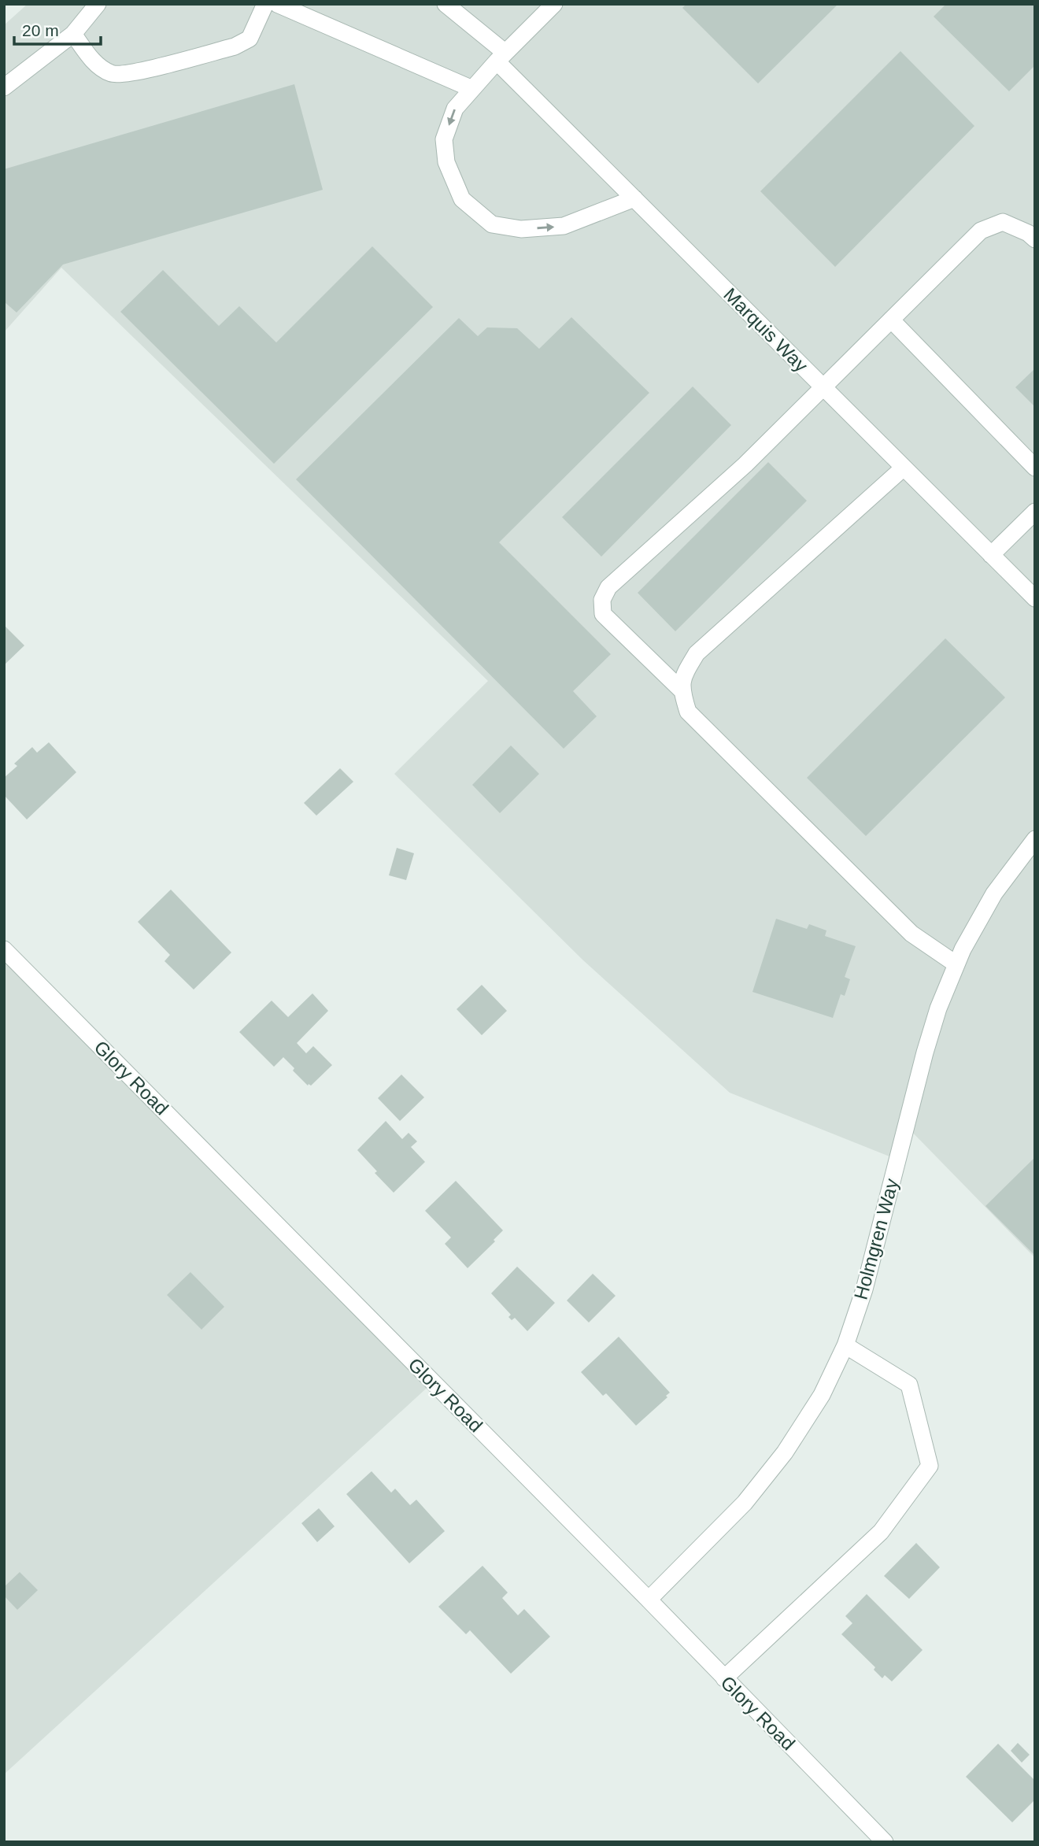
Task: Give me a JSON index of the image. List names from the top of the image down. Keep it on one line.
{"streets":{"street":["Marquis Way","Glory Road","Holmgren Way"]},"crossings":[["Glory Road","Holmgren Way"]],"scale_bar":"20 m"}
